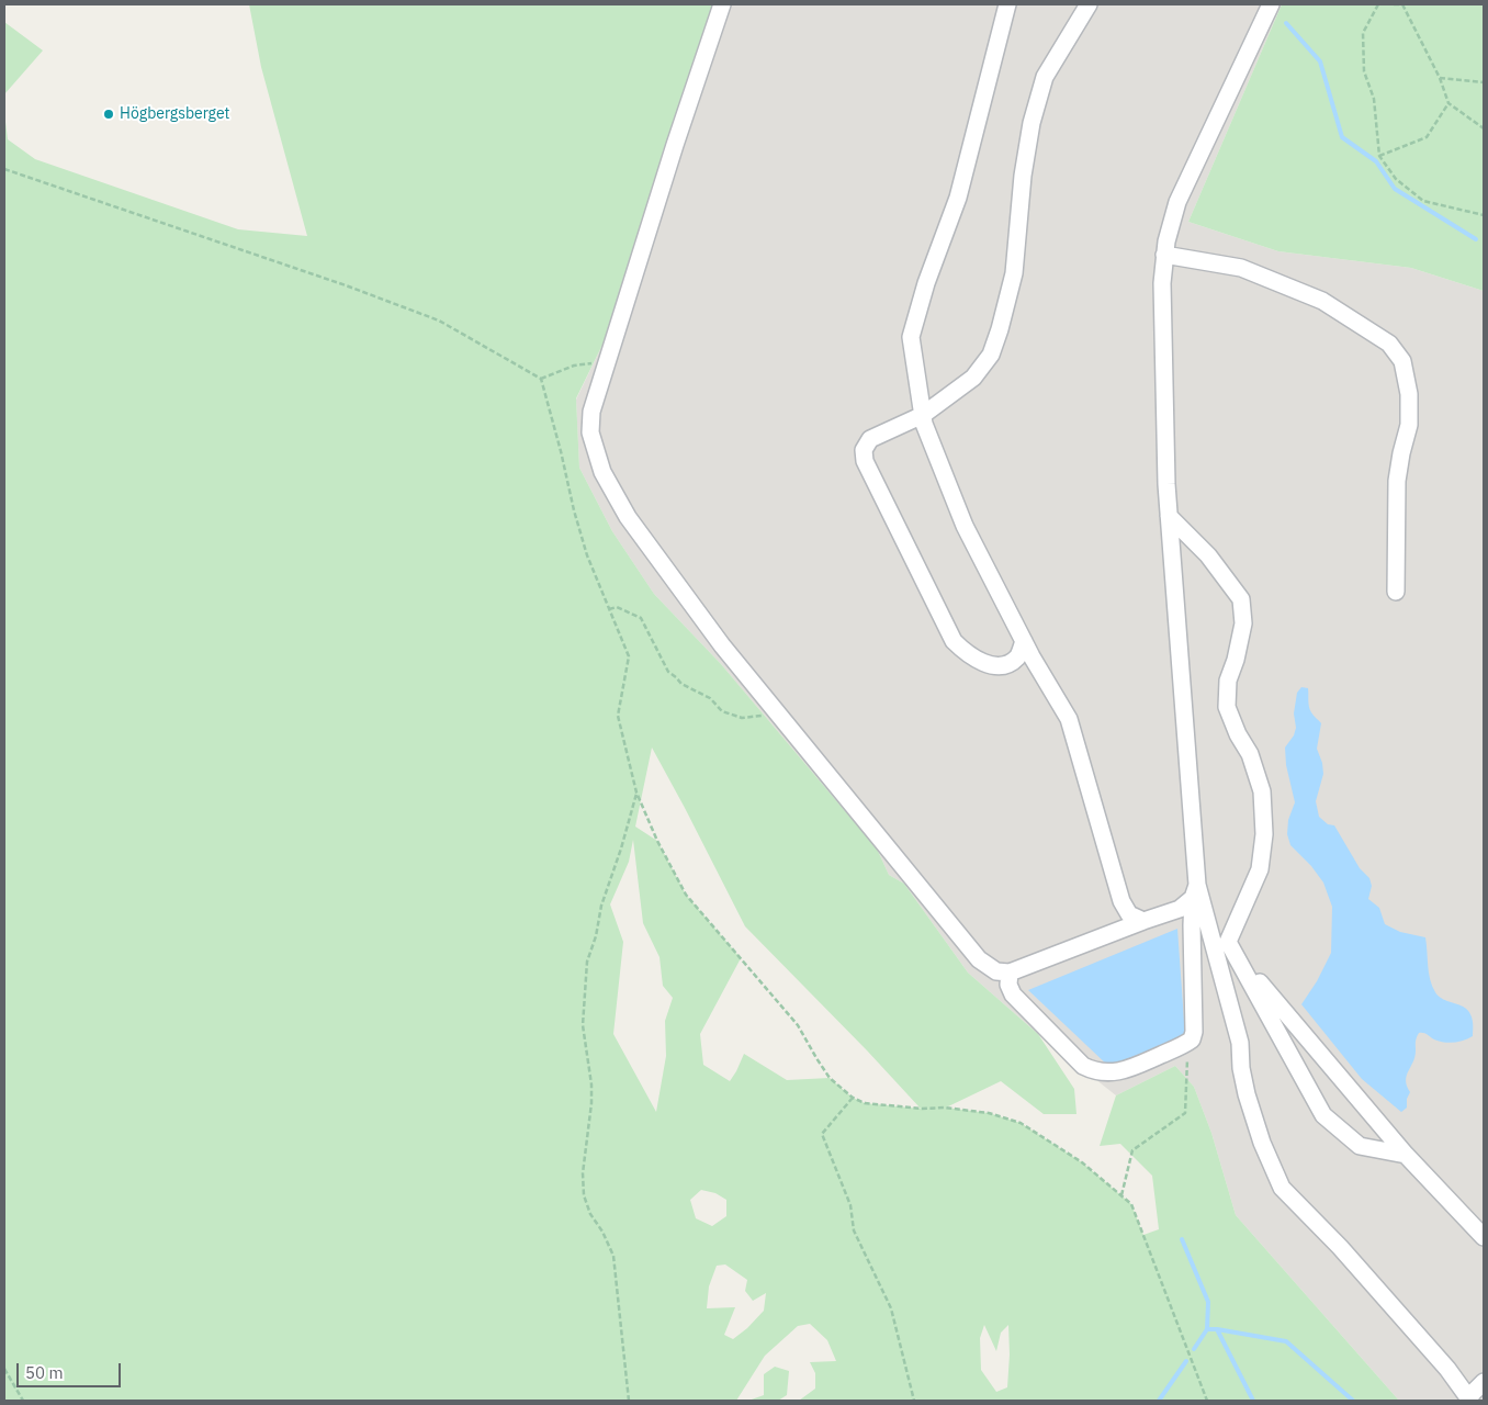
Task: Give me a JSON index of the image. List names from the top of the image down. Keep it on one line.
{"places":["Högbergsberget"],"scale_bar":"50 m"}
